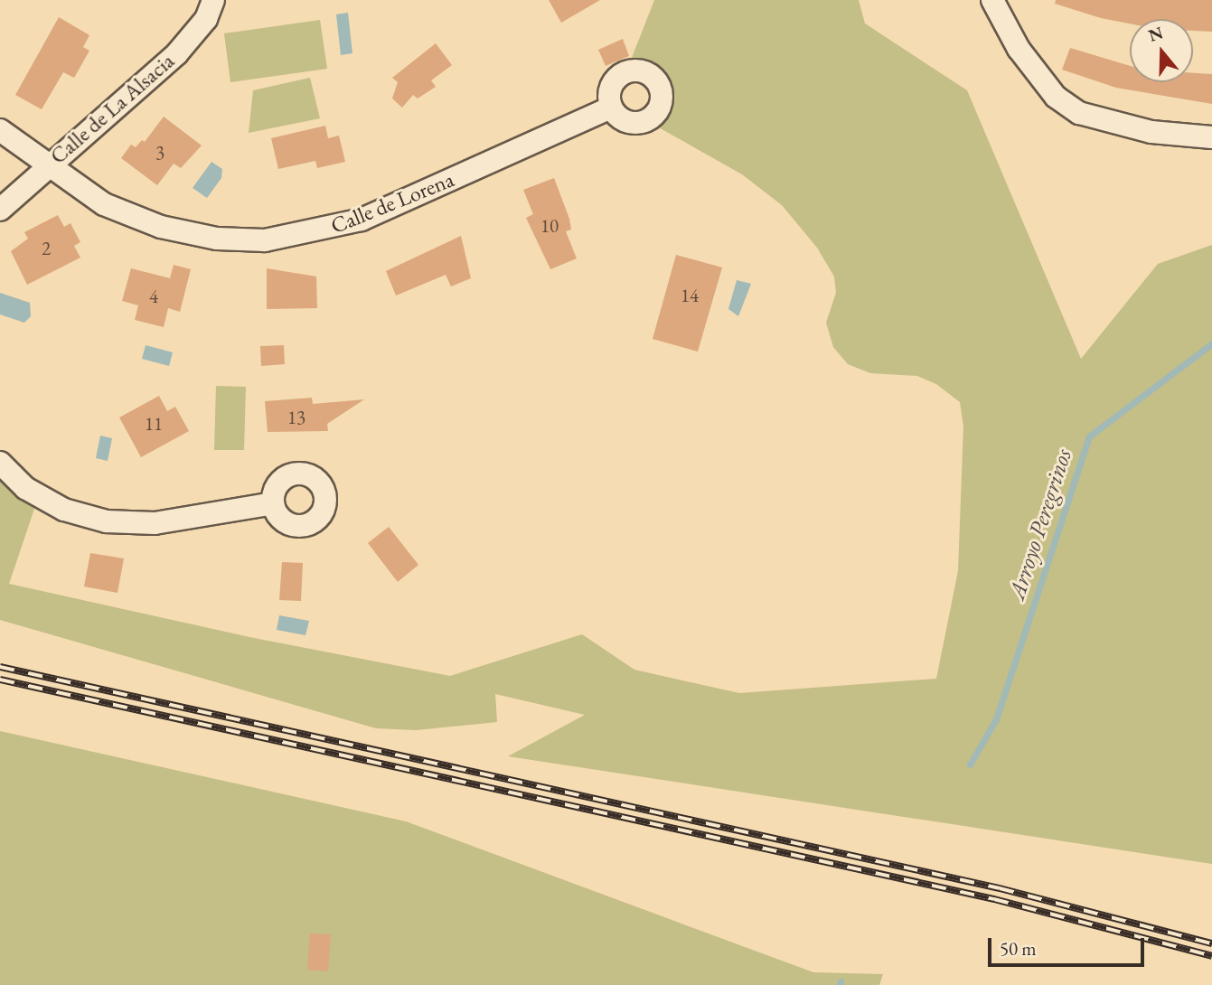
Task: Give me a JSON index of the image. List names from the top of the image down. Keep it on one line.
{"streets":{"street":["Calle de La Alsacia","Calle de Lorena"]},"crossings":[["Calle de La Alsacia","Calle de Lorena"]],"water":["Arroyo Peregrinos"],"house_numbers":["3","10","2","14","4","13","11"],"scale_bar":"50 m","north":"top"}
